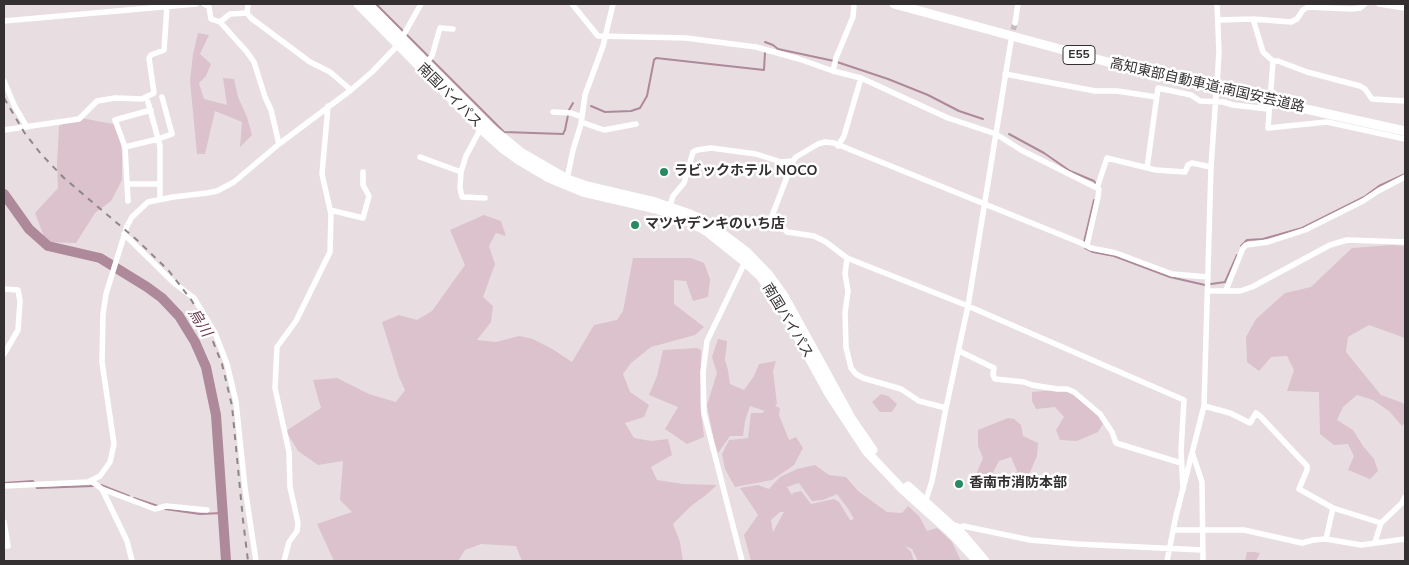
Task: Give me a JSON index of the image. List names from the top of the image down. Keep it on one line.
{"streets":{"highway":["E55","高知東部自動車道;南国安芸道路","南国バイパス"]},"water":["烏川"],"places":["ラビックホテル NOCO","マツヤデンキのいち店","香南市消防本部"]}
